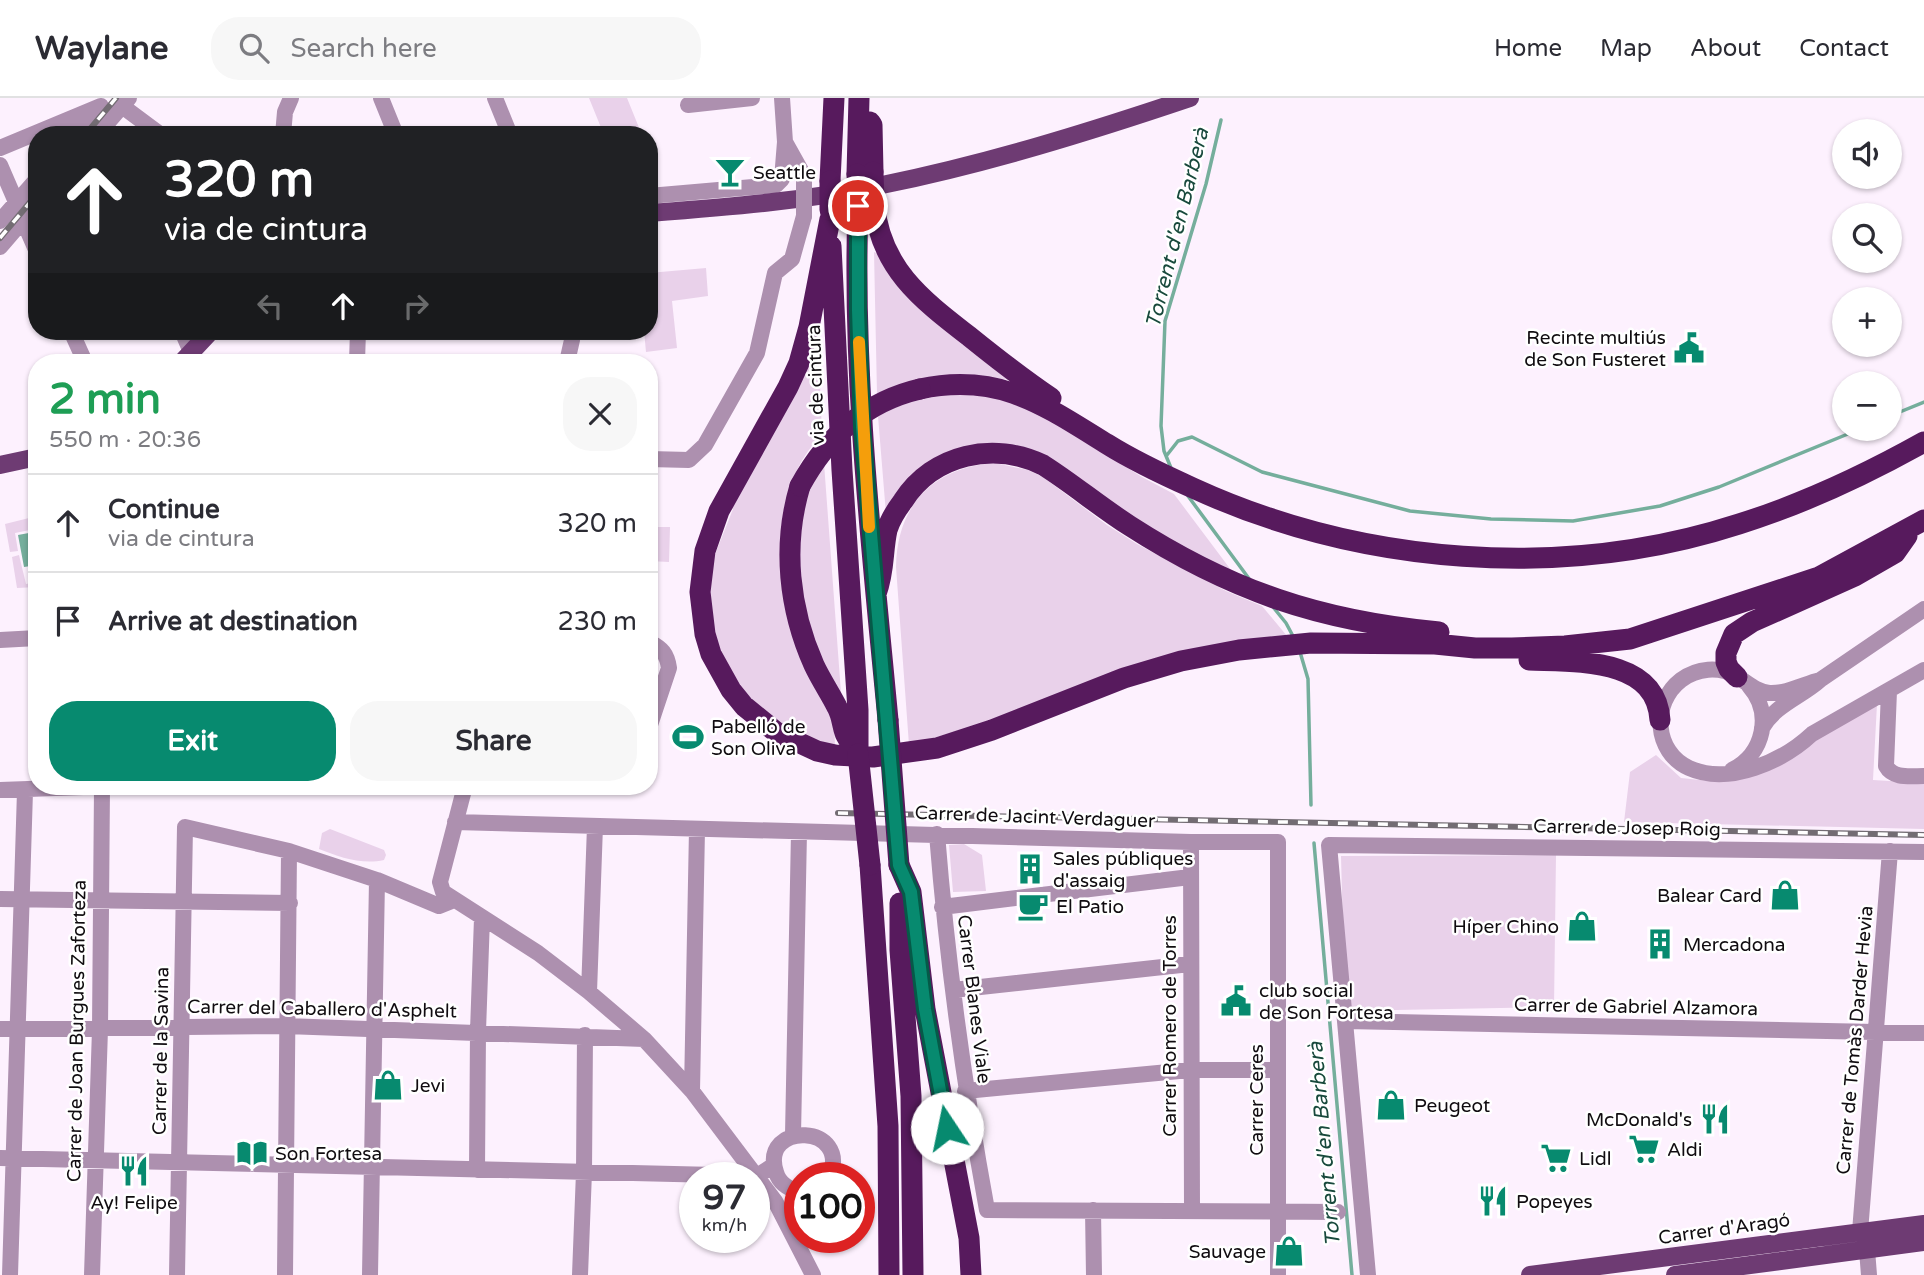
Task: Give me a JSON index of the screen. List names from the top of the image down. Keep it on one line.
{"streets":{"highway":["via de cintura"],"main road":["Carrer d'Aragó"],"street":["Carrer de Jacint Verdaguer","Carrer de Josep Roig","Carrer Blanes Viale","Carrer de Gabriel Alzamora","Carrer del Caballero d'Asphelt","Carrer Romero de Torres","Carrer de Joan Burgues Zaforteza","Carrer de Tomàs Darder Hevia","Carrer de la Savina","Carrer Ceres"]},"crossings":[["Carrer de Jacint Verdaguer","Carrer Blanes Viale"],["Carrer de Jacint Verdaguer","Carrer Romero de Torres"],["Carrer de Jacint Verdaguer","Carrer Ceres"],["Carrer de Josep Roig","Carrer de Gabriel Alzamora"],["Carrer de Josep Roig","Carrer de Tomàs Darder Hevia"],["Carrer de Gabriel Alzamora","Carrer de Tomàs Darder Hevia"],["Carrer del Caballero d'Asphelt","Carrer de Joan Burgues Zaforteza"],["Carrer del Caballero d'Asphelt","Carrer de la Savina"],["Carrer de Tomàs Darder Hevia","Carrer d'Aragó"]],"water":["Torrent d'en Barberà"],"places":{"bar":["Seattle"],"public building":["Recinte multiús de Son Fusteret","club social de Son Fortesa"],"sports":["Pabelló de Son Oliva"],"building":["Sales públiques d'assaig","Mercadona"],"shop":["Balear Card","Híper Chino","Jevi","Peugeot","Sauvage"],"cafe":["El Patio"],"restaurant":["McDonald's","Ay! Felipe","Popeyes"],"supermarket":["Aldi","Lidl"],"library":["Son Fortesa"]},"page":{"header":"Waylane","search":"Search here","nav":["Home","Map","About","Contact"],"map_buttons":["+","−"],"turn":["320 m","via de cintura"],"heading":["2 min","550 m · 20:36"],"list":[{"name":"Continue","note":"via de cintura","value":"320 m"},{"name":"Arrive at destination","value":"230 m"}],"buttons":["Exit","Share"],"speed":"97 km/h","limit":"100"}}
